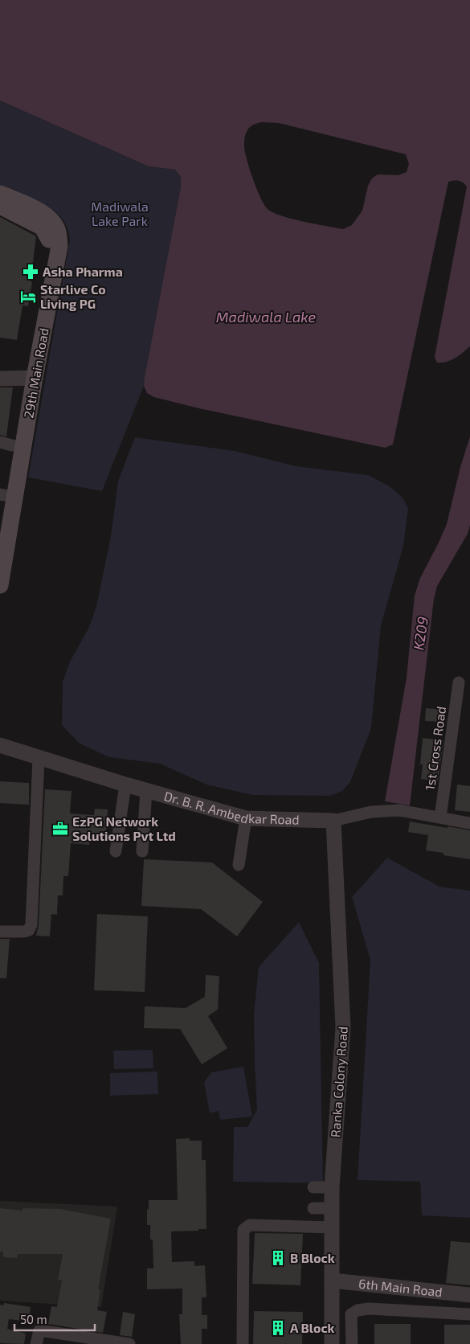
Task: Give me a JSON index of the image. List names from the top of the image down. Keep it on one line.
{"streets":{"main road":["29th Main Road"],"street":["1st Cross Road","Dr. B. R. Ambedkar Road","Ranka Colony Road","6th Main Road"]},"crossings":[["1st Cross Road","Dr. B. R. Ambedkar Road"],["Dr. B. R. Ambedkar Road","Ranka Colony Road"],["Ranka Colony Road","6th Main Road"]],"water":["Madiwala Lake","K209"],"parks":["Madiwala Lake Park"],"places":{"pharmacy":["Asha Pharma"],"hotel":["Starlive Co Living PG"],"office":["EzPG Network Solutions Pvt Ltd"],"building":["B Block","A Block"]},"scale_bar":"50 m"}
